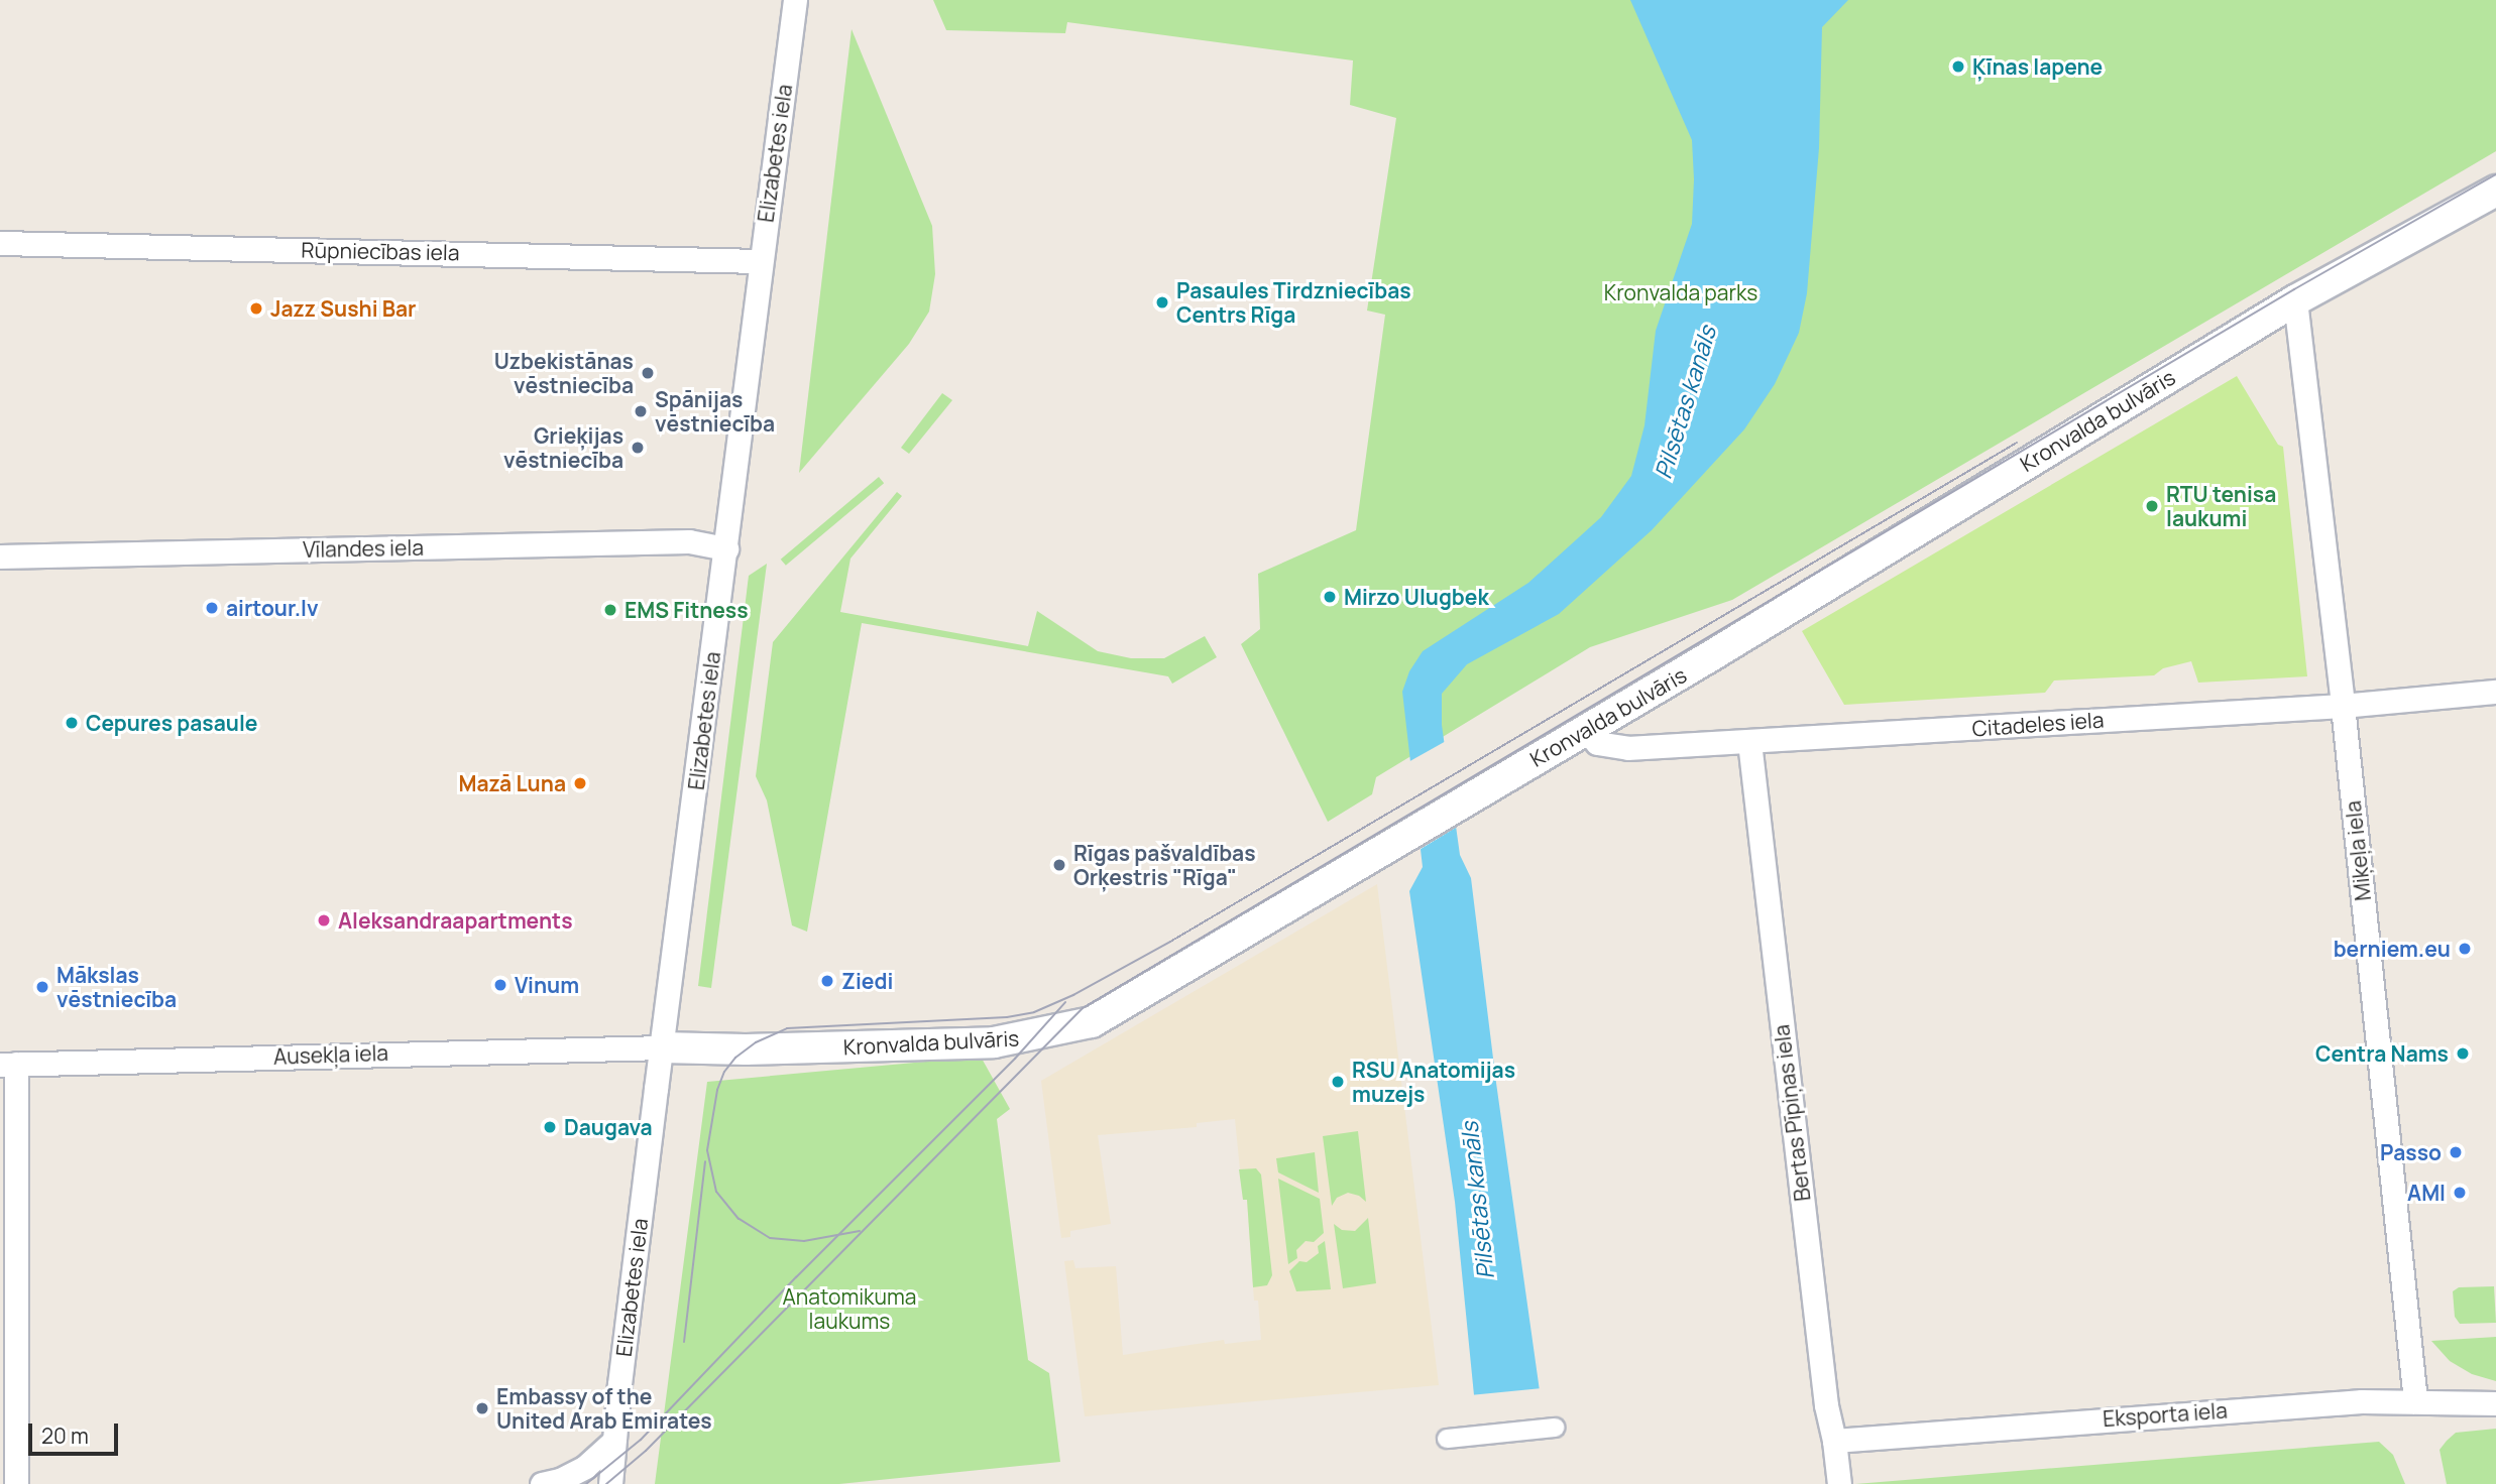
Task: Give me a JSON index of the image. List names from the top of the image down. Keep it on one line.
{"streets":{"street":["Elizabetes iela","Rūpniecības iela","Kronvalda bulvāris","Vīlandes iela","Citadeles iela","Miķeļa iela","Ausekļa iela","Bertas Pīpiņas iela","Eksporta iela"]},"crossings":[["Elizabetes iela","Rūpniecības iela"],["Elizabetes iela","Kronvalda bulvāris"],["Elizabetes iela","Vīlandes iela"],["Elizabetes iela","Ausekļa iela"],["Kronvalda bulvāris","Citadeles iela"],["Kronvalda bulvāris","Miķeļa iela"],["Kronvalda bulvāris","Ausekļa iela"],["Citadeles iela","Miķeļa iela"],["Citadeles iela","Bertas Pīpiņas iela"],["Miķeļa iela","Eksporta iela"],["Bertas Pīpiņas iela","Eksporta iela"]],"water":["Pilsētas kanāls"],"parks":["Kronvalda parks","Anatomikuma laukums"],"places":["Ķīnas lapene","Pasaules Tirdzniecības Centrs Rīga","Jazz Sushi Bar","Uzbekistānas vēstniecība","Spānijas vēstniecība","Grieķijas vēstniecība","RTU tenisa laukumi","Mirzo Ulugbek","airtour.lv","EMS Fitness","Cepures pasaule","Mazā Luna","Rīgas pašvaldības Orķestris \"Rīga\"","Aleksandraapartments","berniem.eu","Ziedi","Vinum","Mākslas vēstniecība","Centra Nams","RSU Anatomijas muzejs","Daugava","Passo","AMI","Embassy of the United Arab Emirates"],"scale_bar":"20 m"}
